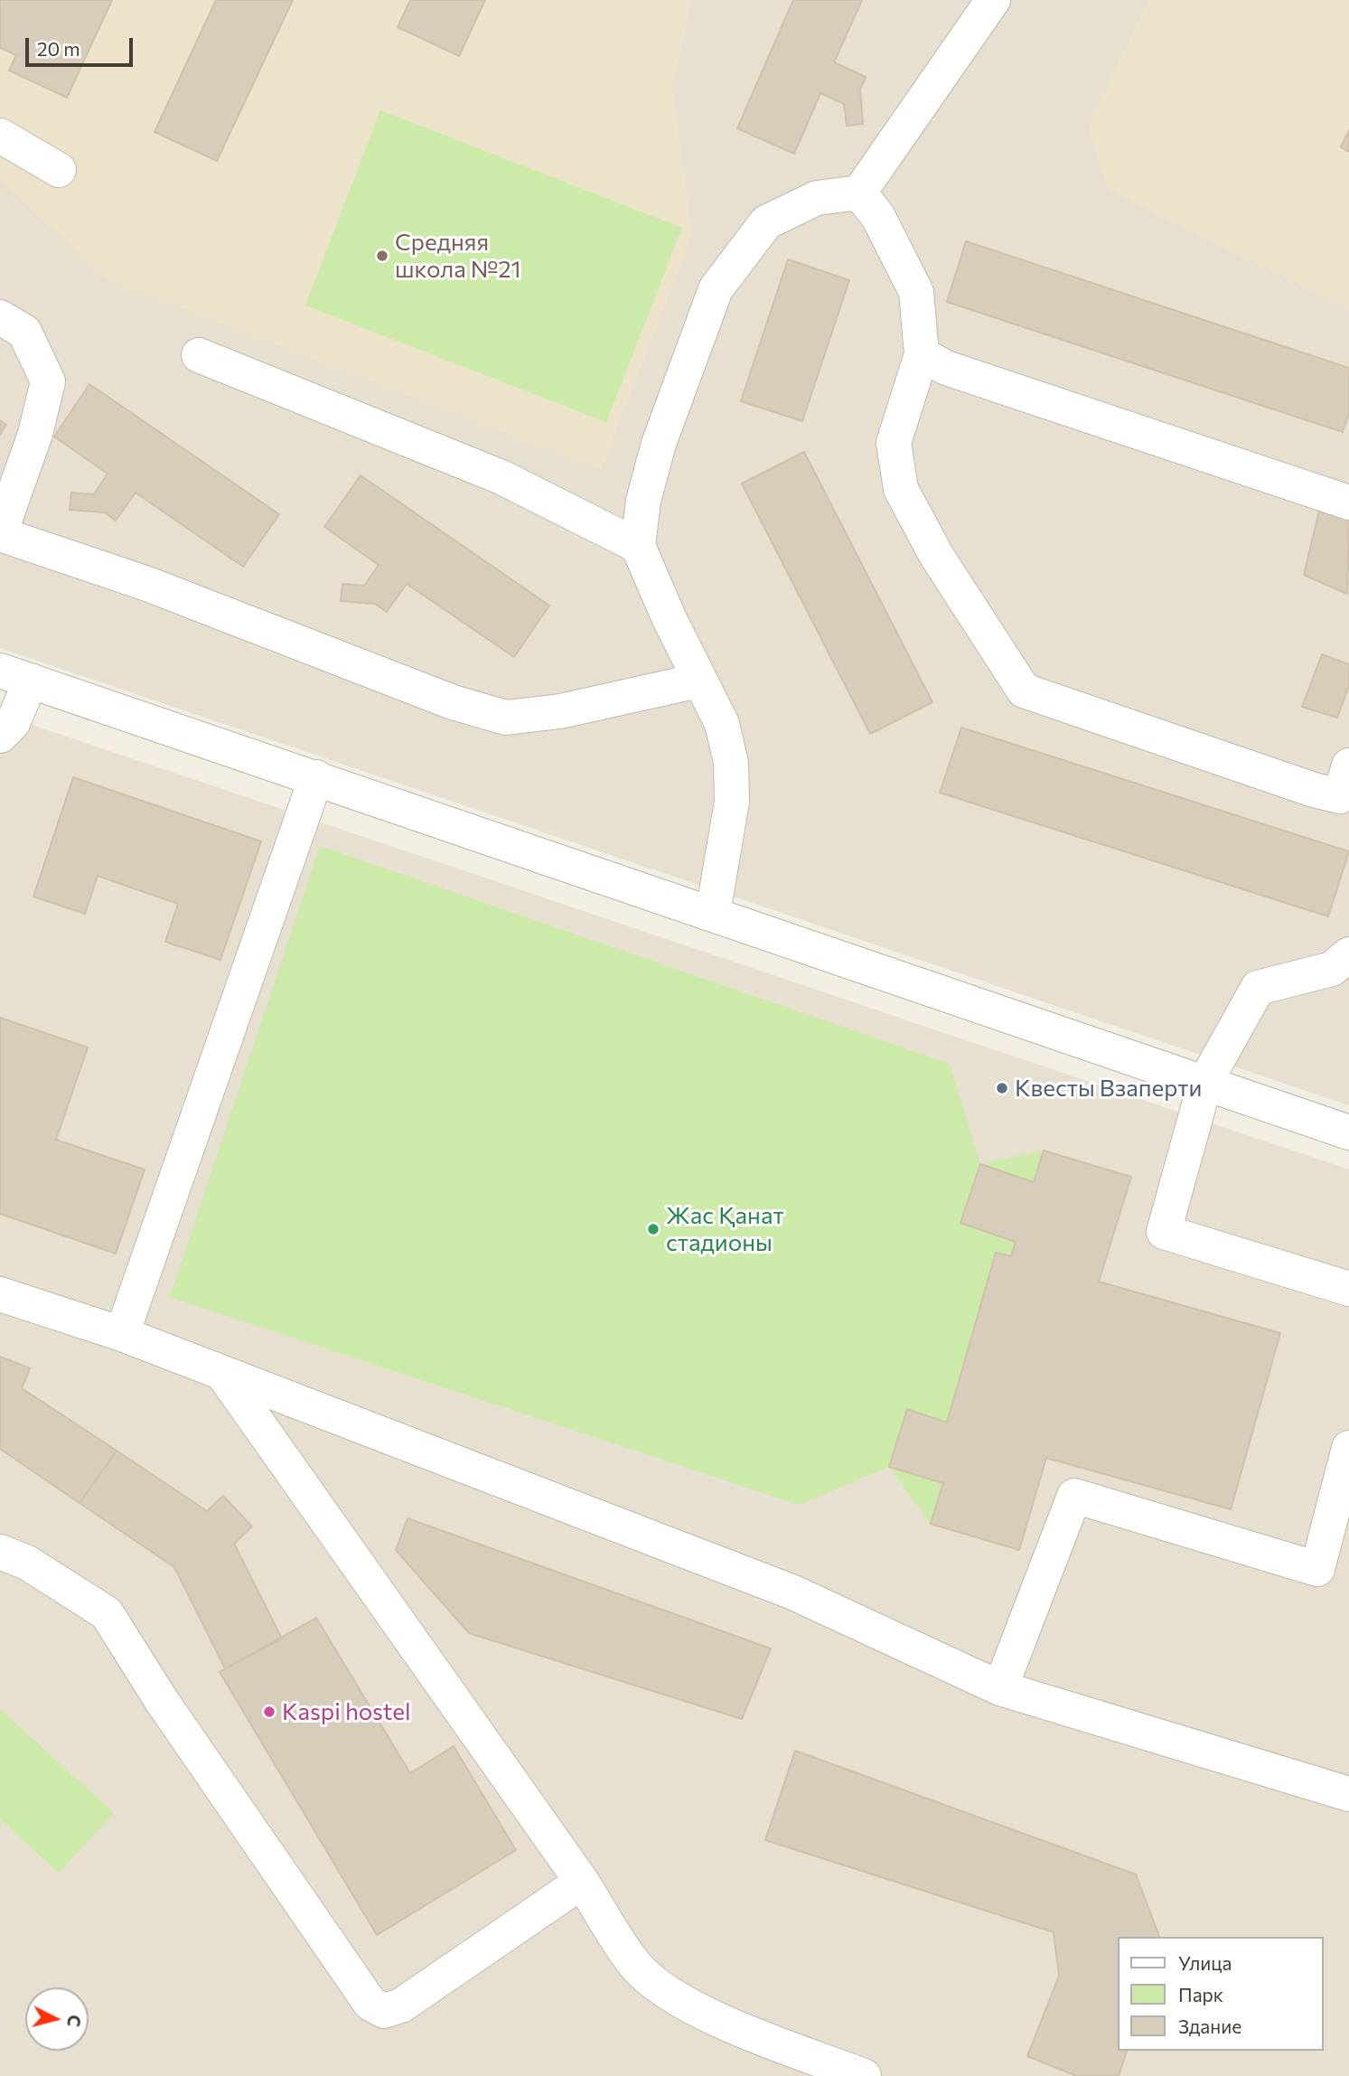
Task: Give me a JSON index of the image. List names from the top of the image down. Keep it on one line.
{"places":["Средняя школа №21","Квесты Взаперти","Жас Қанат стадионы","Kaspi hostel"],"legend":["Улица","Парк","Здание"],"scale_bar":"20 m","north":"right"}
